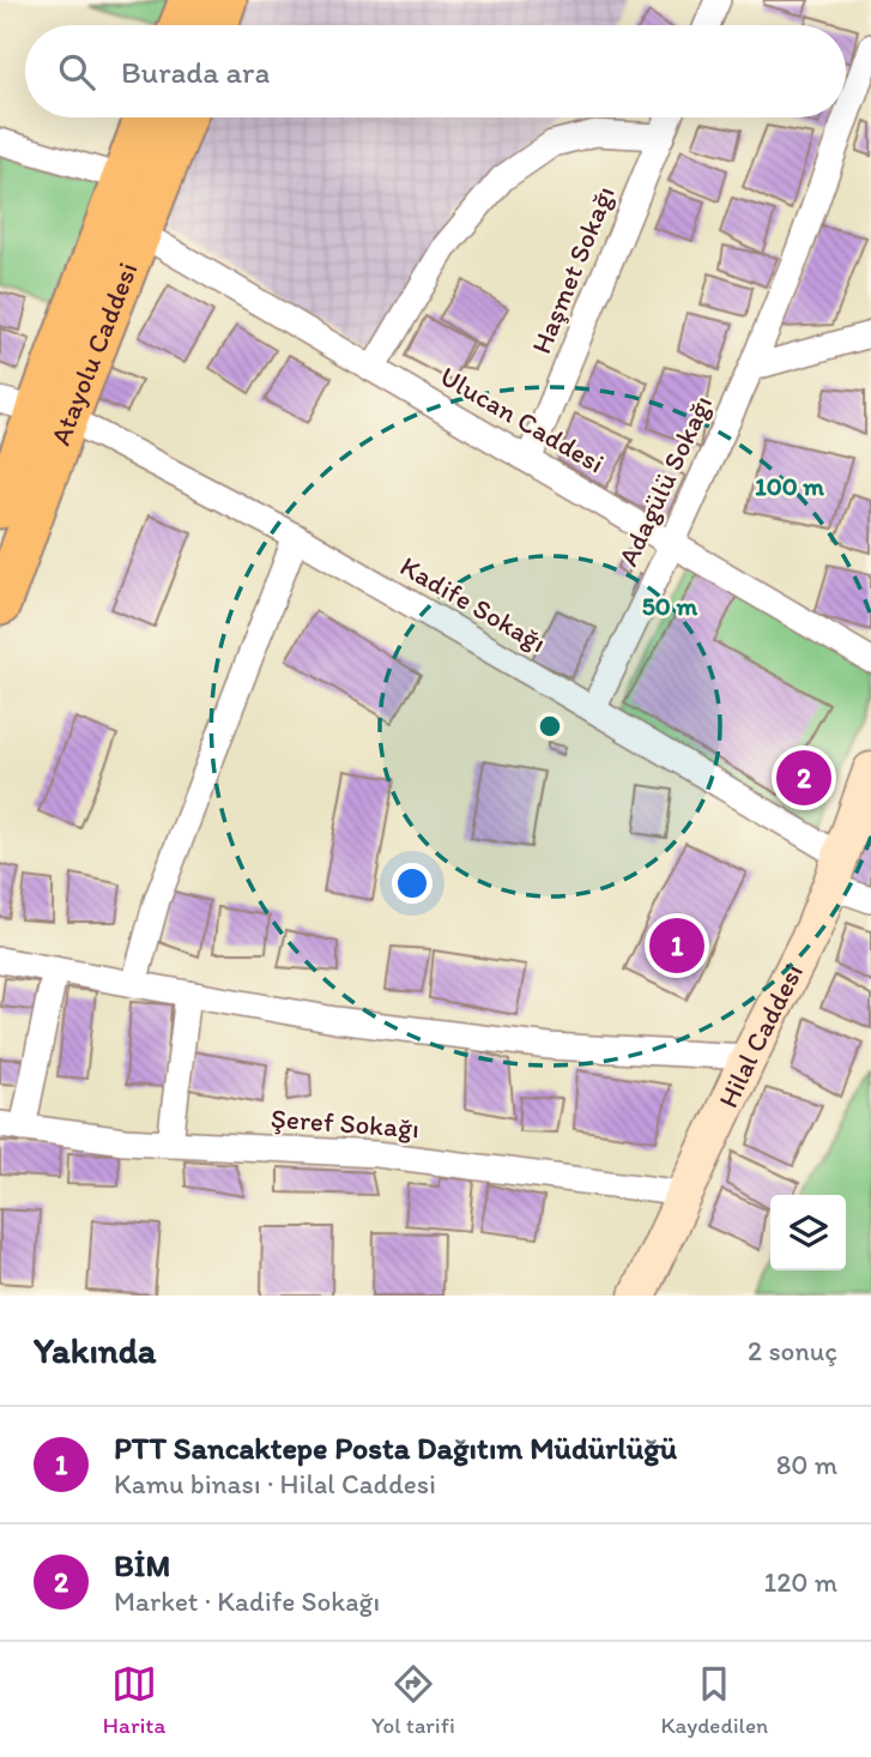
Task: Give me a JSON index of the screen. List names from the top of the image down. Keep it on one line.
{"streets":{"main road":["Atayolu Caddesi"],"street":["Haşmet Sokağı","Ulucan Caddesi","Adagülü Sokağı","Kadife Sokağı","Hilal Caddesi","Şeref Sokağı"]},"crossings":[["Haşmet Sokağı","Ulucan Caddesi"],["Atayolu Caddesi","Ulucan Caddesi"],["Atayolu Caddesi","Kadife Sokağı"],["Ulucan Caddesi","Adagülü Sokağı"],["Adagülü Sokağı","Kadife Sokağı"],["Kadife Sokağı","Hilal Caddesi"],["Hilal Caddesi","Şeref Sokağı"]],"page":{"search":"Burada ara","pins":["2","1"],"heading":["Yakında","2 sonuç"],"list":[{"mark":"1","name":"PTT Sancaktepe Posta Dağıtım Müdürlüğü","note":"Kamu binası · Hilal Caddesi","value":"80 m"},{"mark":"2","name":"BİM","note":"Market · Kadife Sokağı","value":"120 m"}],"nav":["Harita","Yol tarifi","Kaydedilen"]},"rings":["100 m","50 m"]}
